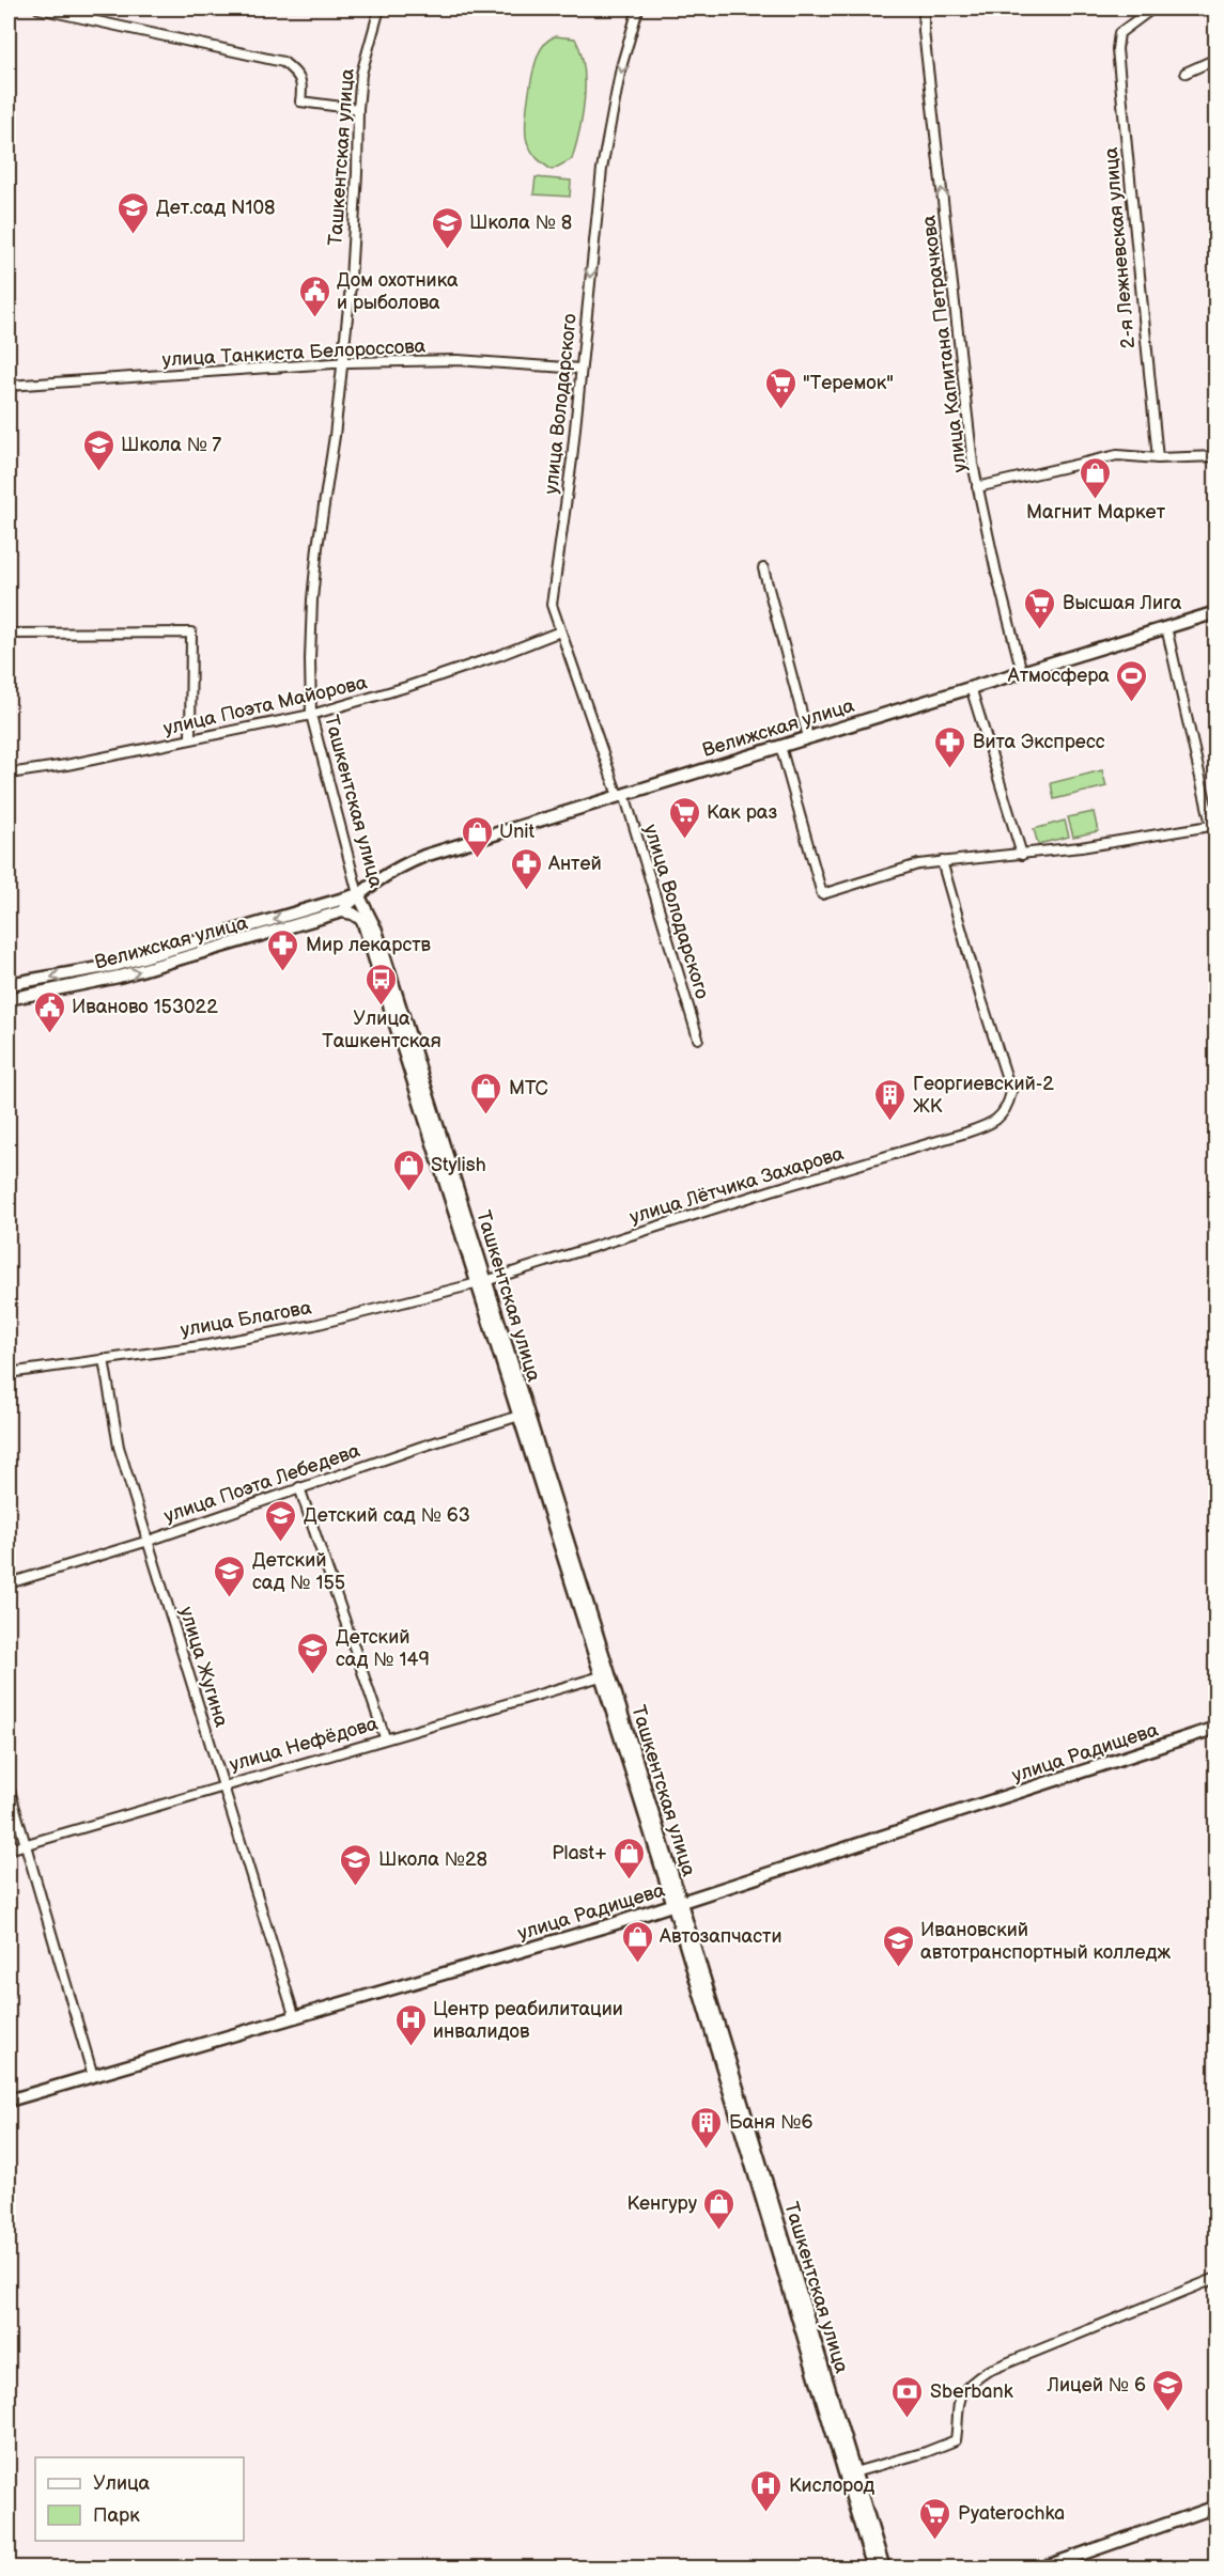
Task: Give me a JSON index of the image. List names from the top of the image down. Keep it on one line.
{"streets":{"main road":["Ташкентская улица","Велижская улица","улица Радищева"],"street":["2-я Лежневская улица","улица Капитана Петрачкова","улица Танкиста Белороссова","улица Володарского","улица Поэта Майорова","улица Лётчика Захарова","улица Благова","улица Поэта Лебедева","улица Жугина","улица Нефёдова"]},"crossings":[["Ташкентская улица","улица Танкиста Белороссова"],["Ташкентская улица","улица Поэта Майорова"],["Ташкентская улица","Велижская улица"],["Ташкентская улица","улица Лётчика Захарова"],["Ташкентская улица","улица Благова"],["Ташкентская улица","улица Поэта Лебедева"],["Ташкентская улица","улица Нефёдова"],["Ташкентская улица","улица Радищева"],["улица Капитана Петрачкова","Велижская улица"],["улица Танкиста Белороссова","улица Володарского"],["улица Володарского","улица Поэта Майорова"],["улица Володарского","Велижская улица"],["улица Лётчика Захарова","улица Благова"],["улица Благова","улица Жугина"],["улица Поэта Лебедева","улица Жугина"],["улица Жугина","улица Нефёдова"],["улица Жугина","улица Радищева"]],"one_way":["улица Капитана Петрачкова"],"places":{"school or university":["Дет.сад N108","Школа № 8","Школа № 7","Детский сад № 63","Детский сад № 155","Детский сад № 149","Школа №28","Ивановский автотранспортный колледж","Лицей № 6"],"public building":["Дом охотника и рыболова","Иваново 153022"],"supermarket":["\"Теремок\"","Высшая Лига","Как раз","Pyaterochka"],"shop":["Магнит Маркет","Unit","МТС","Stylish","Plast+","Автозапчасти","Кенгуру"],"sports":["Атмосфера"],"pharmacy":["Вита Экспресс","Антей","Мир лекарств"],"bus stop":["Улица Ташкентская"],"building":["Георгиевский-2 ЖК","Баня №6"],"hospital":["Центр реабилитации инвалидов","Кислород"],"bank":["Sberbank"]},"legend":["Улица","Парк"]}
